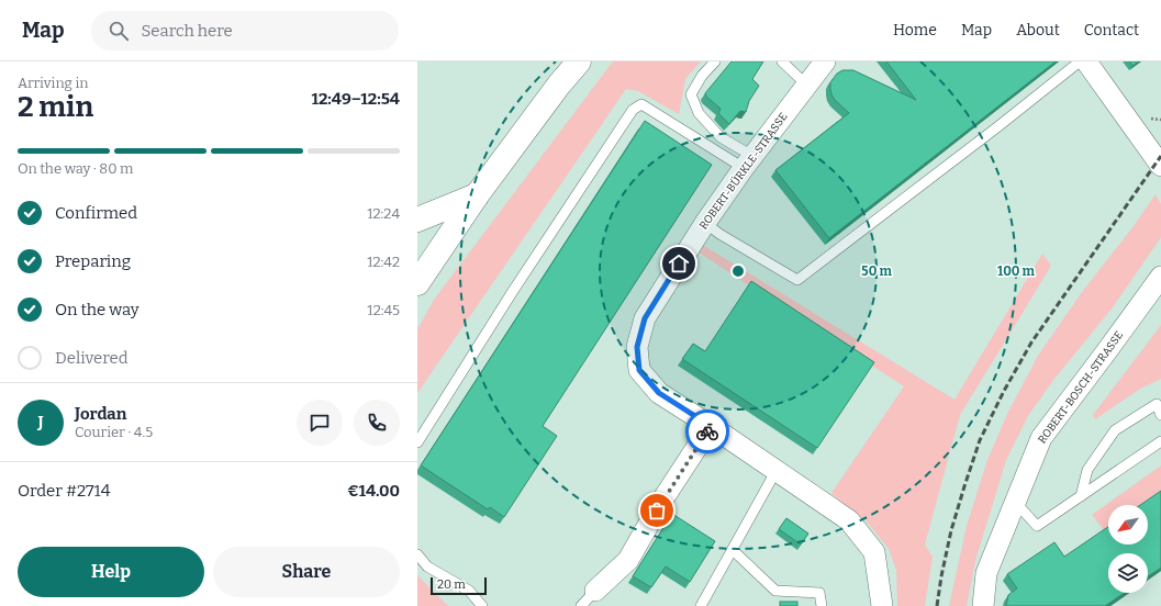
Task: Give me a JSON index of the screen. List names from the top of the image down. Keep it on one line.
{"streets":{"street":["ROBERT-BÜRKLE-STRASSE","ROBERT-BOSCH-STRASSE"]},"scale_bar":"20 m","north":"bottom left","page":{"header":"Map","search":"Search here","nav":["Home","Map","About","Contact"],"heading":["2 min","Arriving in","12:49–12:54"],"panel":["Jordan","Courier · 4.5","Order #2714","€14.00"],"bar":"On the way · 80 m","list":[["Confirmed","12:24"],["Preparing","12:42"],["On the way","12:45"],"Delivered"],"round":"J","buttons":["Help","Share"],"scale":"20 m"},"rings":["50 m","100 m"]}
